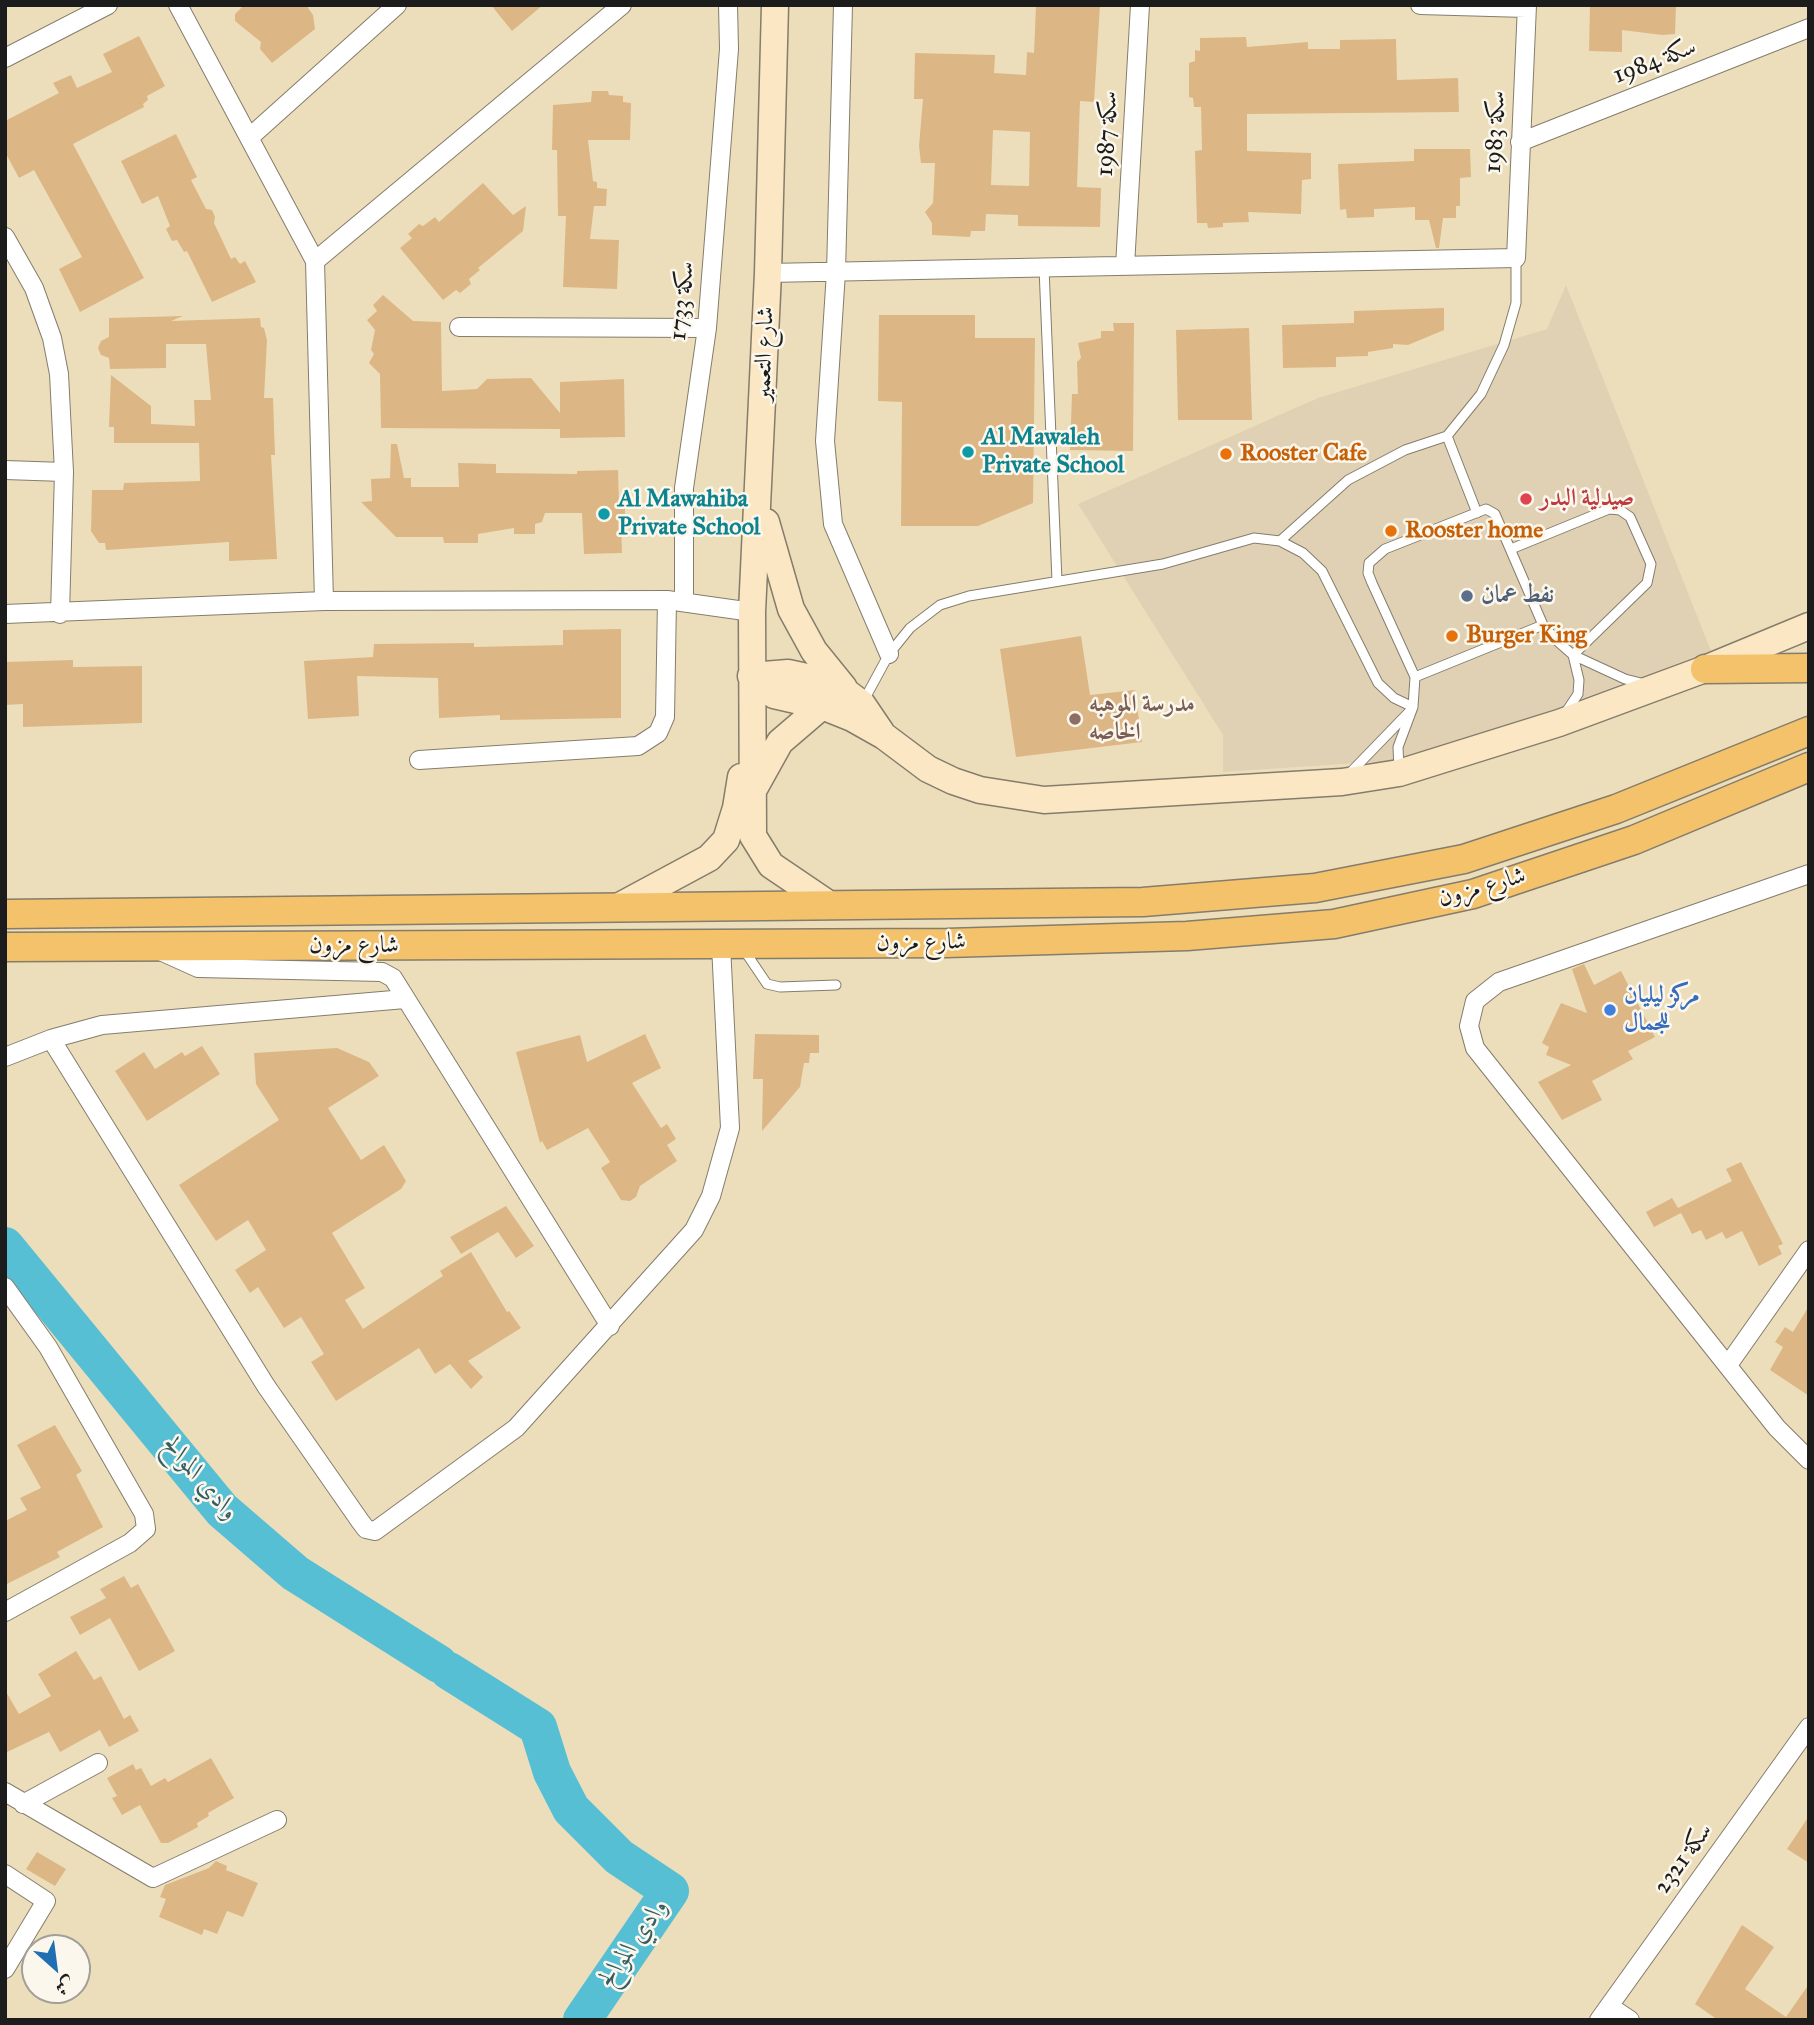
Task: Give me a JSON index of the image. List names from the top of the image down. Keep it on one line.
{"streets":{"main road":["شارع التعمير","شارع مزون"],"street":["سكة 1984","سكة 1983","سكة 1987","سكة 1733","سكة 2321"]},"crossings":[["سكة 1984","سكة 1983"],["شارع التعمير","شارع مزون"]],"water":["وادي الموالح"],"places":["Al Mawaleh Private School","Rooster Cafe","صيدلية البدر","Al Mawahiba Private School","Rooster home","نفط عمان","Burger King","مدرسة الموهبه الخاصه","مركز ليليان للجمال"],"north":"bottom right"}
